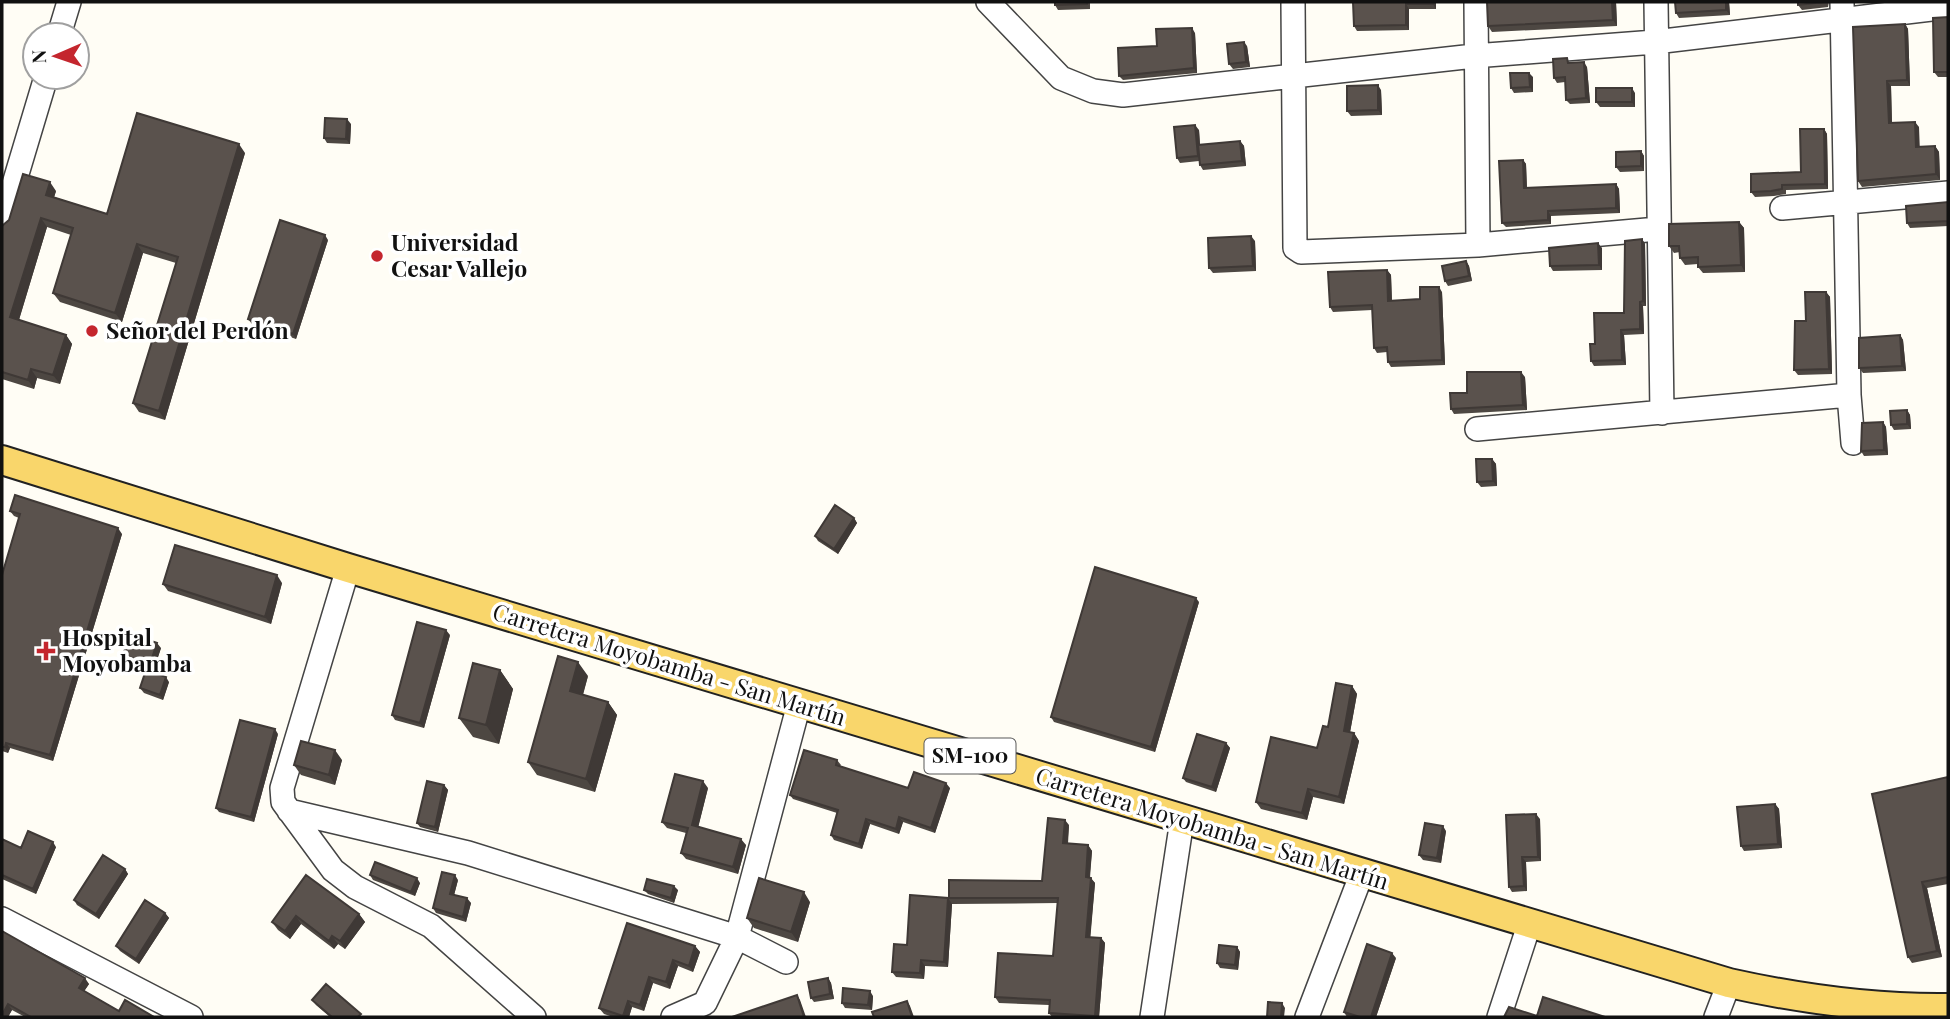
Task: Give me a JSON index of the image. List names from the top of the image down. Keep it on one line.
{"streets":{"main road":["Carretera Moyobamba - San Martín","SM-100"]},"places":{"other":["Universidad Cesar Vallejo","Señor del Perdón"],"health":["Hospital Moyobamba"]},"north":"left"}
